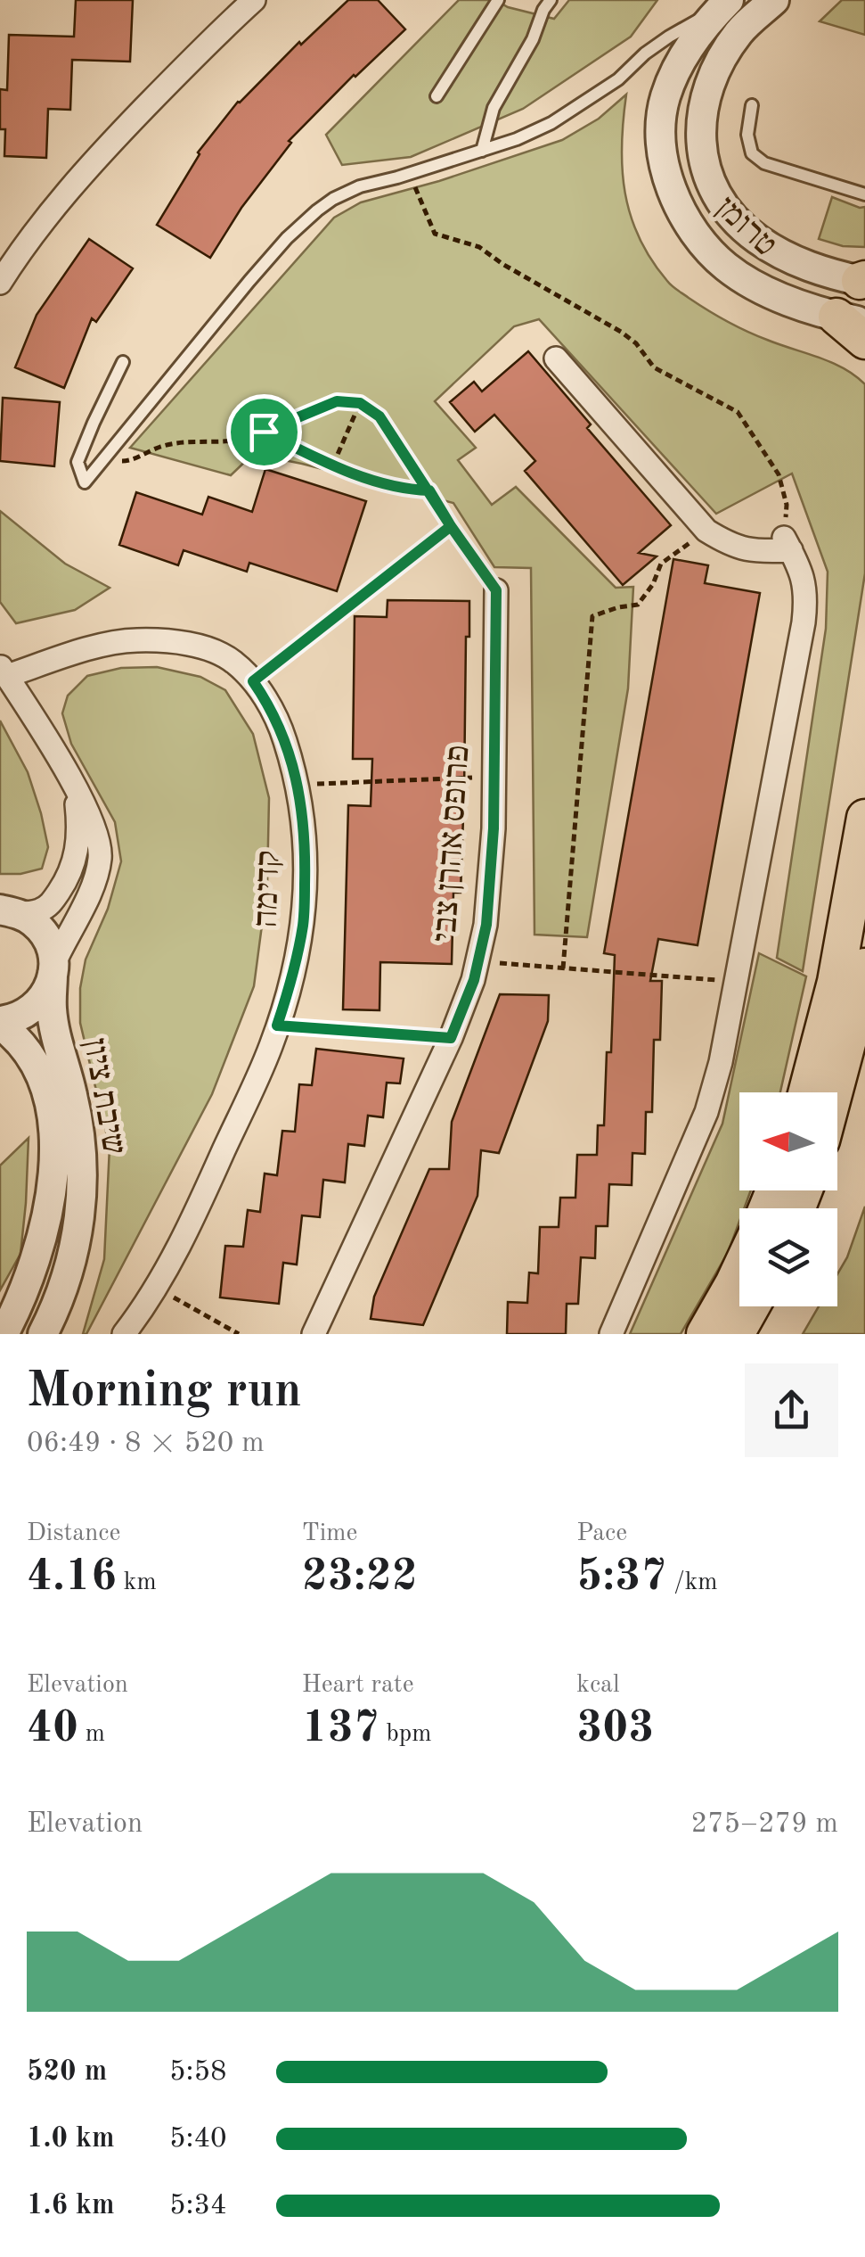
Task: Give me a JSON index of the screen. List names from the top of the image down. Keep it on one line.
{"streets":{"street":["טרומן","פרופס אהרן צבי","קדימה","שיבת ציון"]},"north":"left","page":{"heading":["Morning run","06:49 · 8 × 520 m"],"stats":[["Distance","4.16 km"],["Time","23:22"],["Pace","5:37 /km"],["Elevation","40 m"],["Heart rate","137 bpm"],["kcal","303"]],"chart":["Elevation","275–279 m"],"list":[{"name":"520 m","note":"5:58"},{"name":"1.0 km","note":"5:40"},{"name":"1.6 km","note":"5:34"}]}}
